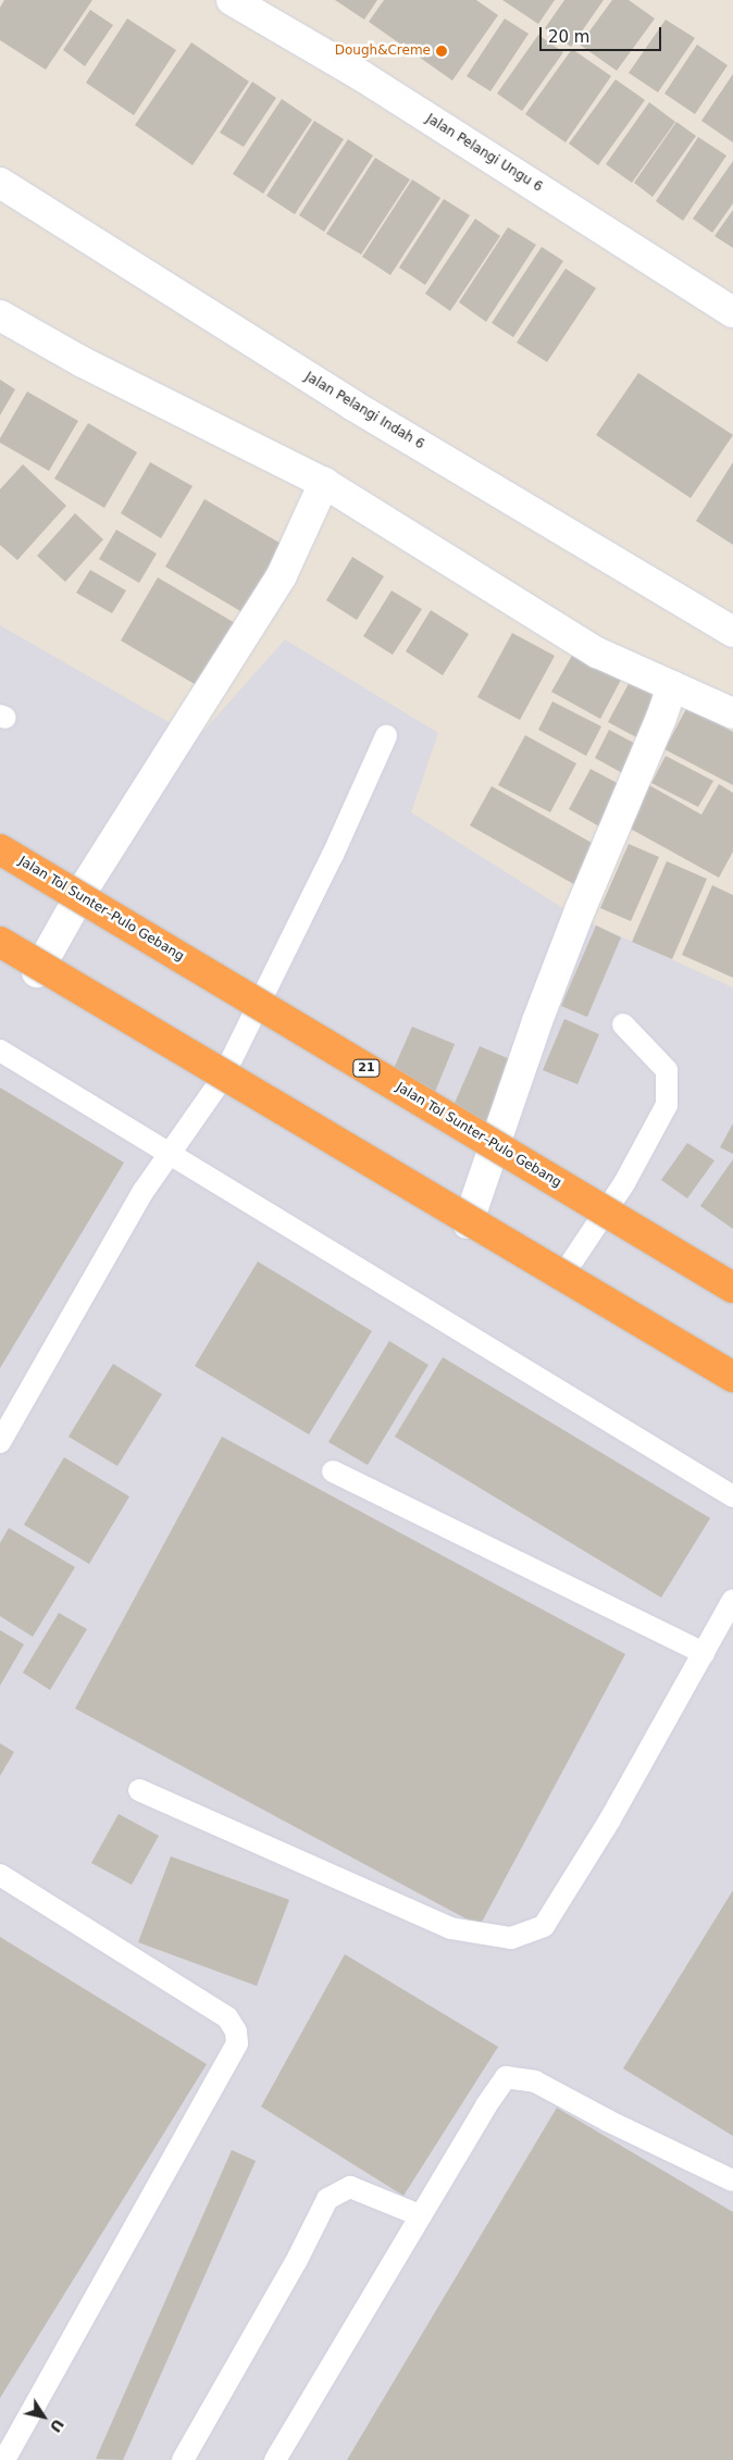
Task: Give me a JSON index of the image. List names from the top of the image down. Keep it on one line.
{"streets":{"highway":["Jalan Tol Sunter–Pulo Gebang","21"],"street":["Jalan Pelangi Ungu 6","Jalan Pelangi Indah 6"]},"places":["Dough&Creme"],"scale_bar":"20 m","north":"bottom right"}
